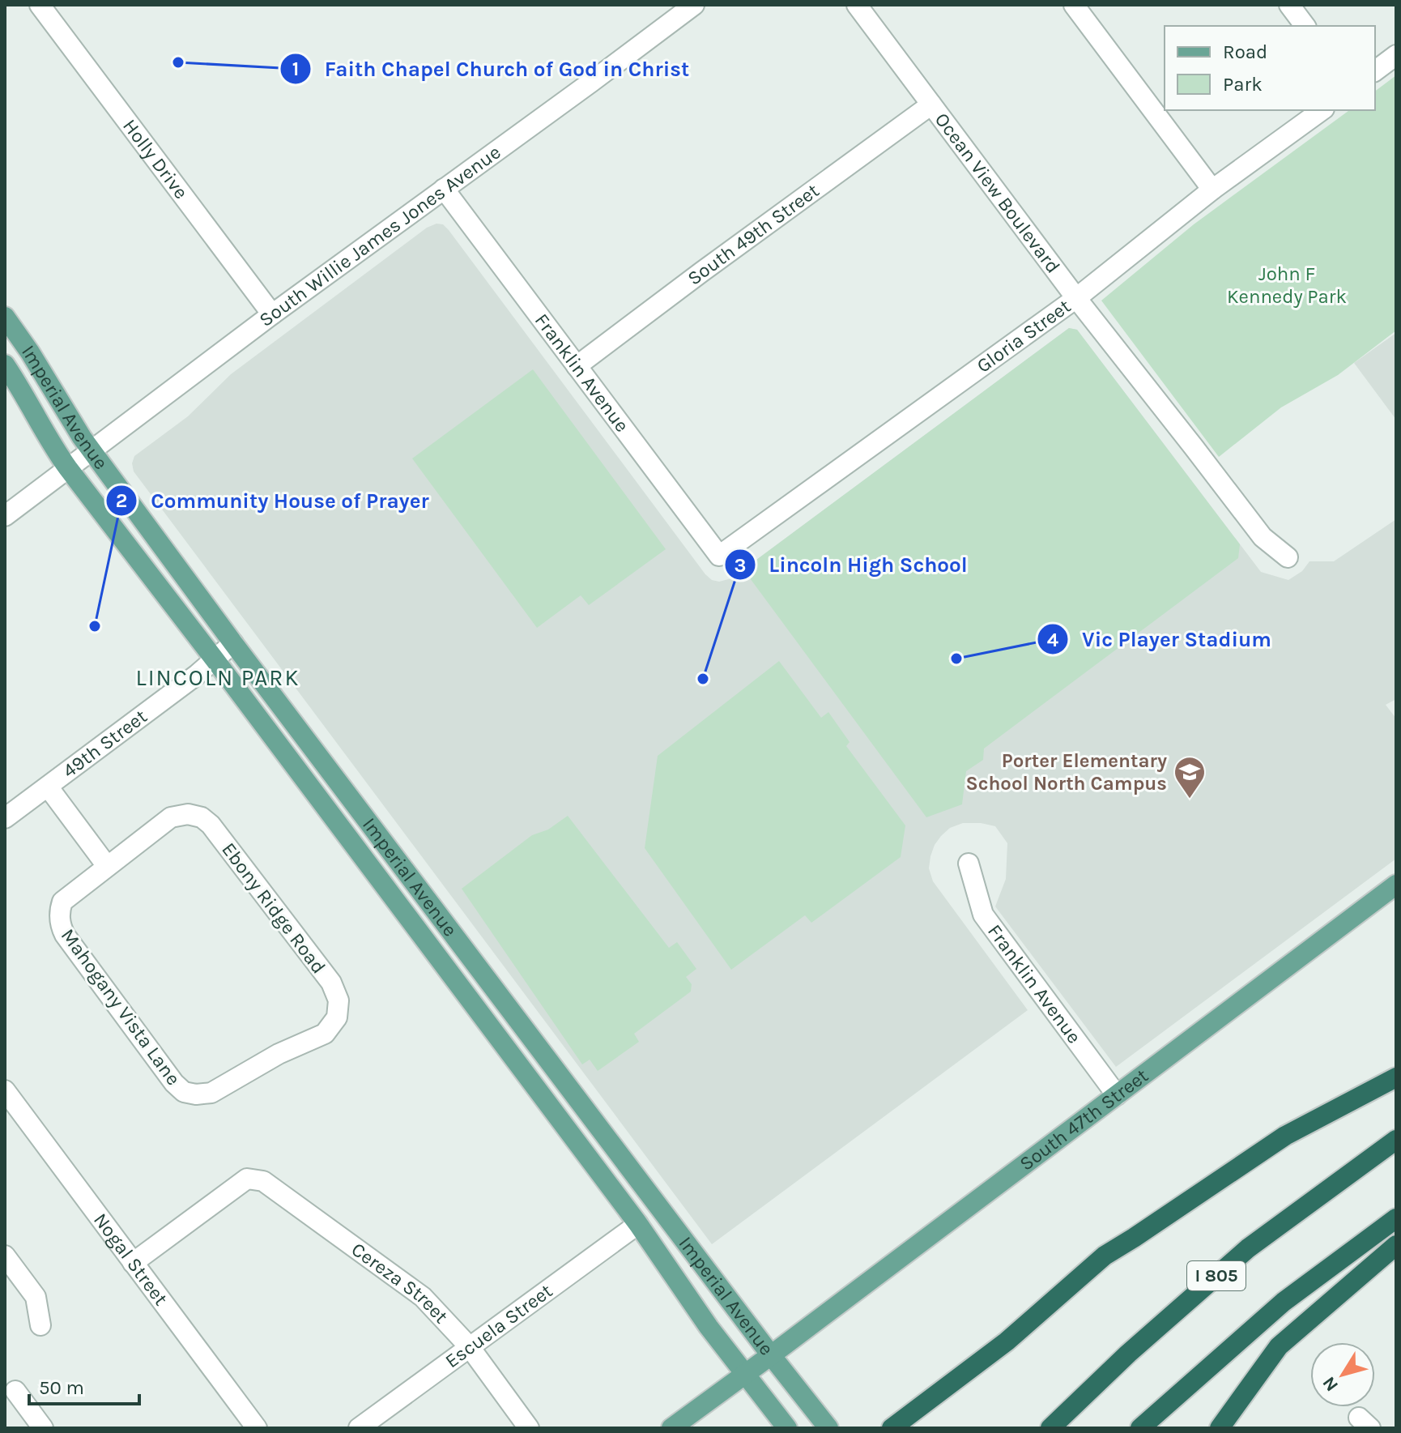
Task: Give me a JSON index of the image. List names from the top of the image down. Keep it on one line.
{"streets":{"highway":["I 805"],"main road":["Imperial Avenue","South 47th Street"],"street":["Holly Drive","Ocean View Boulevard","South 49th Street","South Willie James Jones Avenue","Gloria Street","Franklin Avenue","49th Street","Ebony Ridge Road","Mahogany Vista Lane","Nogal Street","Cereza Street","Escuela Street"]},"crossings":[["Holly Drive","South Willie James Jones Avenue"],["Ocean View Boulevard","South 49th Street"],["Ocean View Boulevard","Gloria Street"],["South 49th Street","Franklin Avenue"],["South Willie James Jones Avenue","Franklin Avenue"],["South Willie James Jones Avenue","Imperial Avenue"],["Gloria Street","Franklin Avenue"],["Franklin Avenue","South 47th Street"],["Imperial Avenue","49th Street"],["Imperial Avenue","South 47th Street"],["Imperial Avenue","Escuela Street"],["Ebony Ridge Road","Mahogany Vista Lane"],["Nogal Street","Cereza Street"],["Cereza Street","Escuela Street"]],"districts":["LINCOLN PARK"],"parks":["John F Kennedy Park"],"places":{"other":["Faith Chapel Church of God in Christ","Community House of Prayer","Vic Player Stadium","Lincoln High School"],"school or university":["Porter Elementary School North Campus"]},"legend":["Road","Park"],"scale_bar":"50 m","north":"bottom left"}
